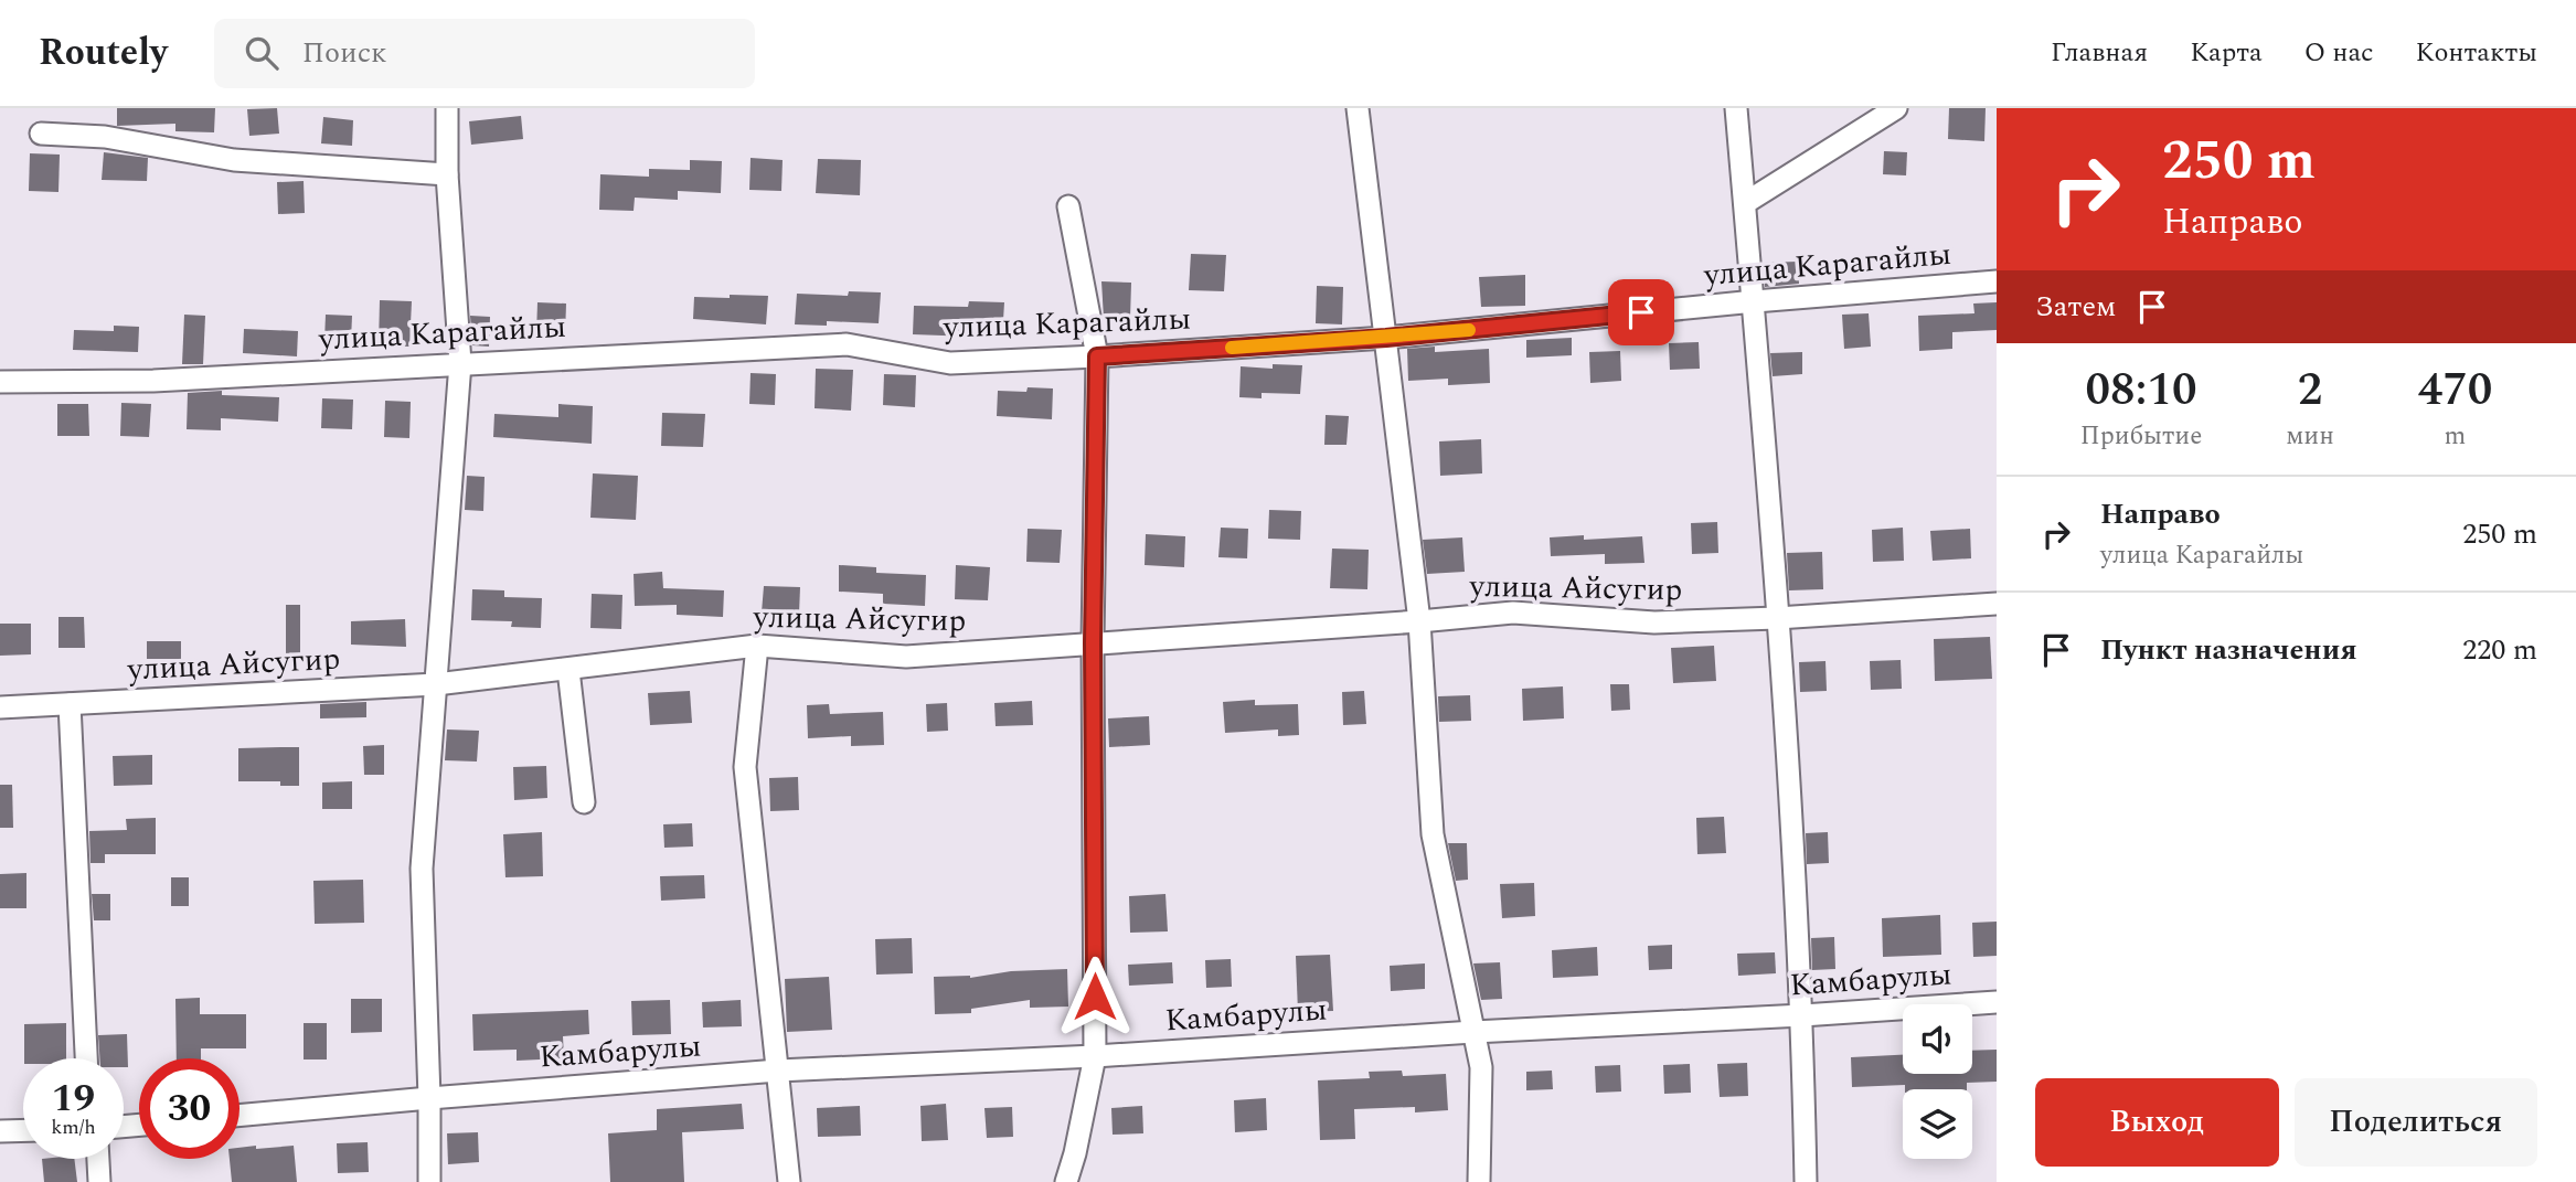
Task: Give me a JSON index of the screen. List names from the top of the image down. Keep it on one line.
{"streets":{"street":["улица Карагайлы","улица Айсугир","Камбарулы"]},"page":{"header":"Routely","search":"Поиск","nav":["Главная","Карта","О нас","Контакты"],"turn":["250 m","Направо"],"then":"Затем","eta":["08:10","Прибытие","2","мин","470","m"],"list":[{"name":"Направо","note":"улица Карагайлы","value":"250 m"},{"name":"Пункт назначения","value":"220 m"}],"speed":"19 km/h","limit":"30","buttons":["Выход","Поделиться"]}}
